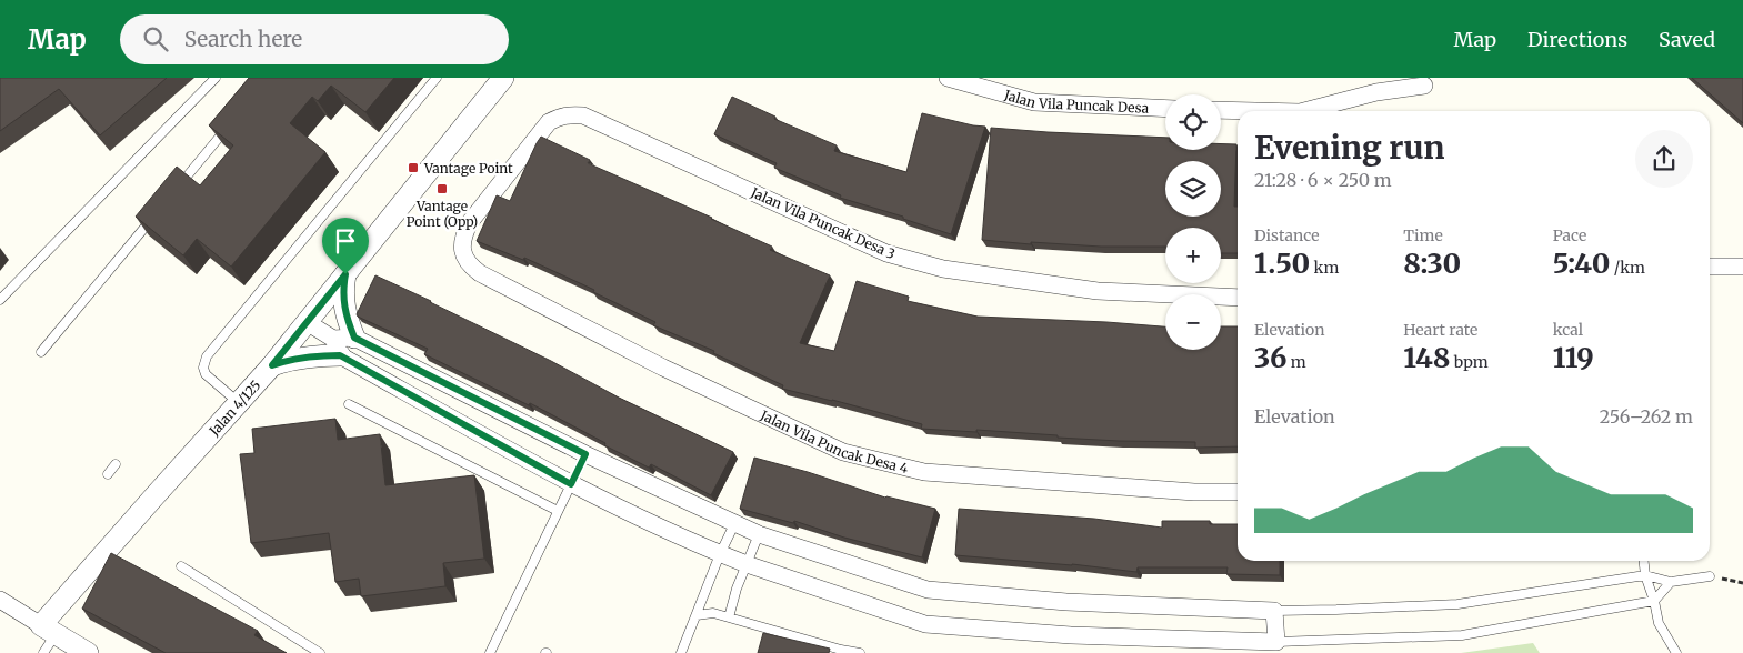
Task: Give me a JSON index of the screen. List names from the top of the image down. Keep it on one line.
{"streets":{"street":["Jalan Vila Puncak Desa","Jalan Vila Puncak Desa 3","Jalan 4/125","Jalan Vila Puncak Desa 4"]},"crossings":[["Jalan Vila Puncak Desa 3","Jalan Vila Puncak Desa 4"]],"places":{"transit":["Vantage Point","Vantage Point (Opp)"]},"page":{"header":"Map","search":"Search here","nav":["Map","Directions","Saved"],"map_buttons":["+","−"],"heading":["Evening run","21:28 · 6 × 250 m"],"stats":[["Distance","1.50 km"],["Time","8:30"],["Pace","5:40 /km"],["Elevation","36 m"],["Heart rate","148 bpm"],["kcal","119"]],"chart":["Elevation","256–262 m"]}}
